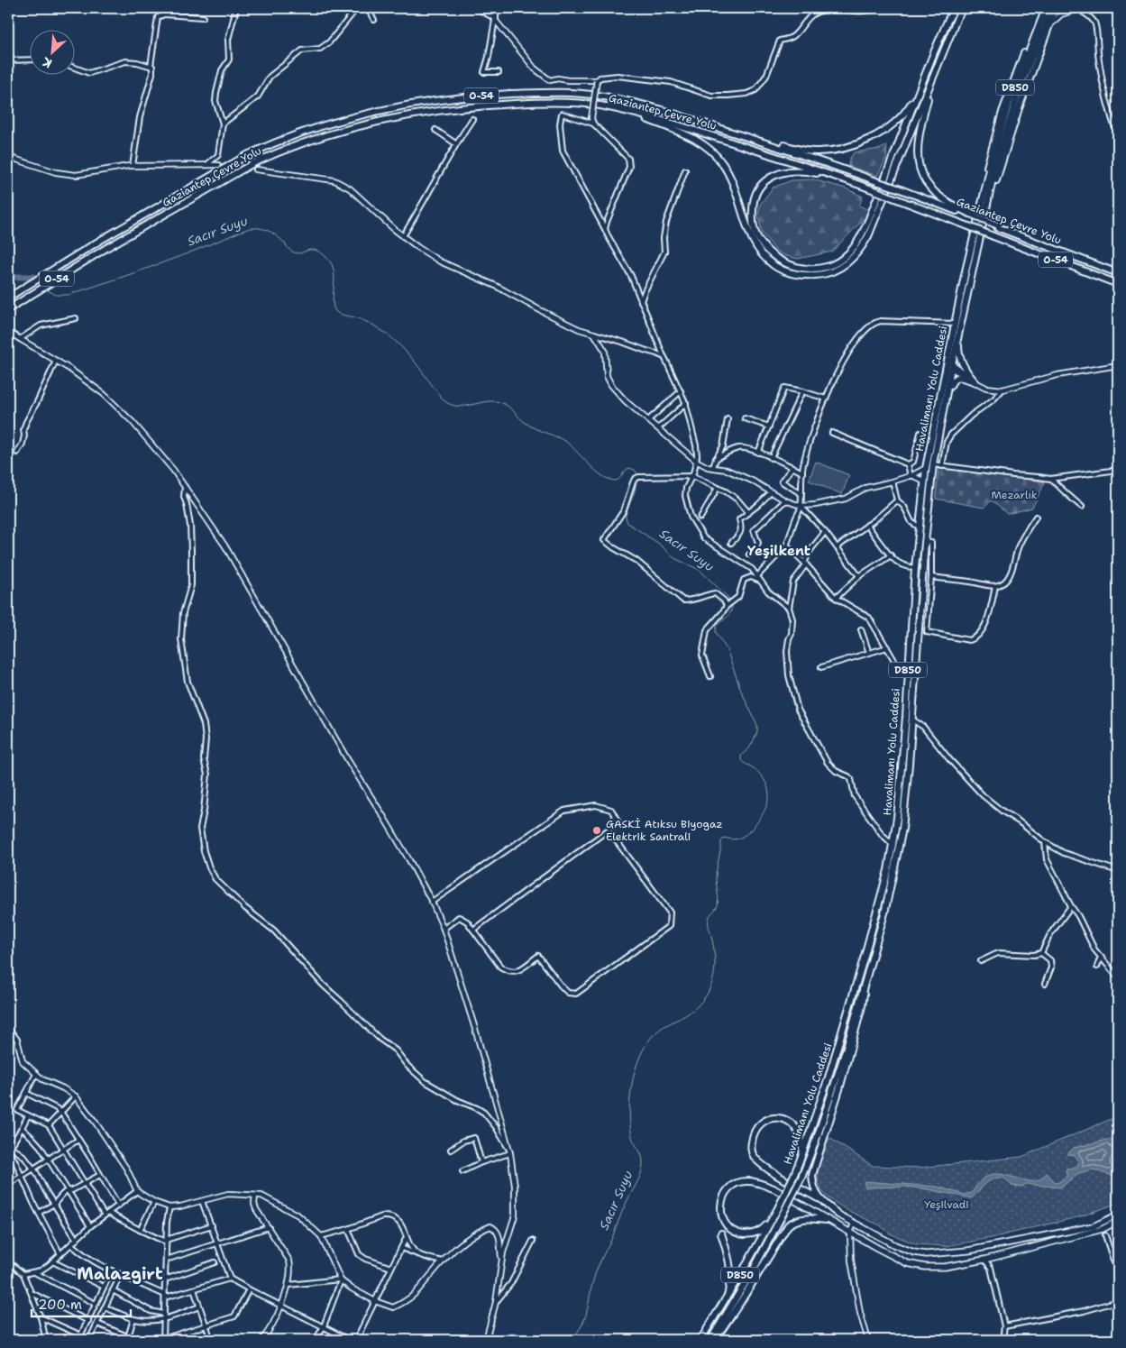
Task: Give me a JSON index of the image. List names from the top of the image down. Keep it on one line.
{"streets":{"highway":["D850","O-54","Gaziantep Çevre Yolu","Havalimanı Yolu Caddesi"]},"districts":["Yeşilkent","Malazgirt"],"water":["Sacır Suyu"],"parks":["Mezarlık","Yeşilvadi"],"places":["GASKİ Atıksu Biyogaz Elektrik Santrali"],"scale_bar":"200 m","north":"bottom left"}
